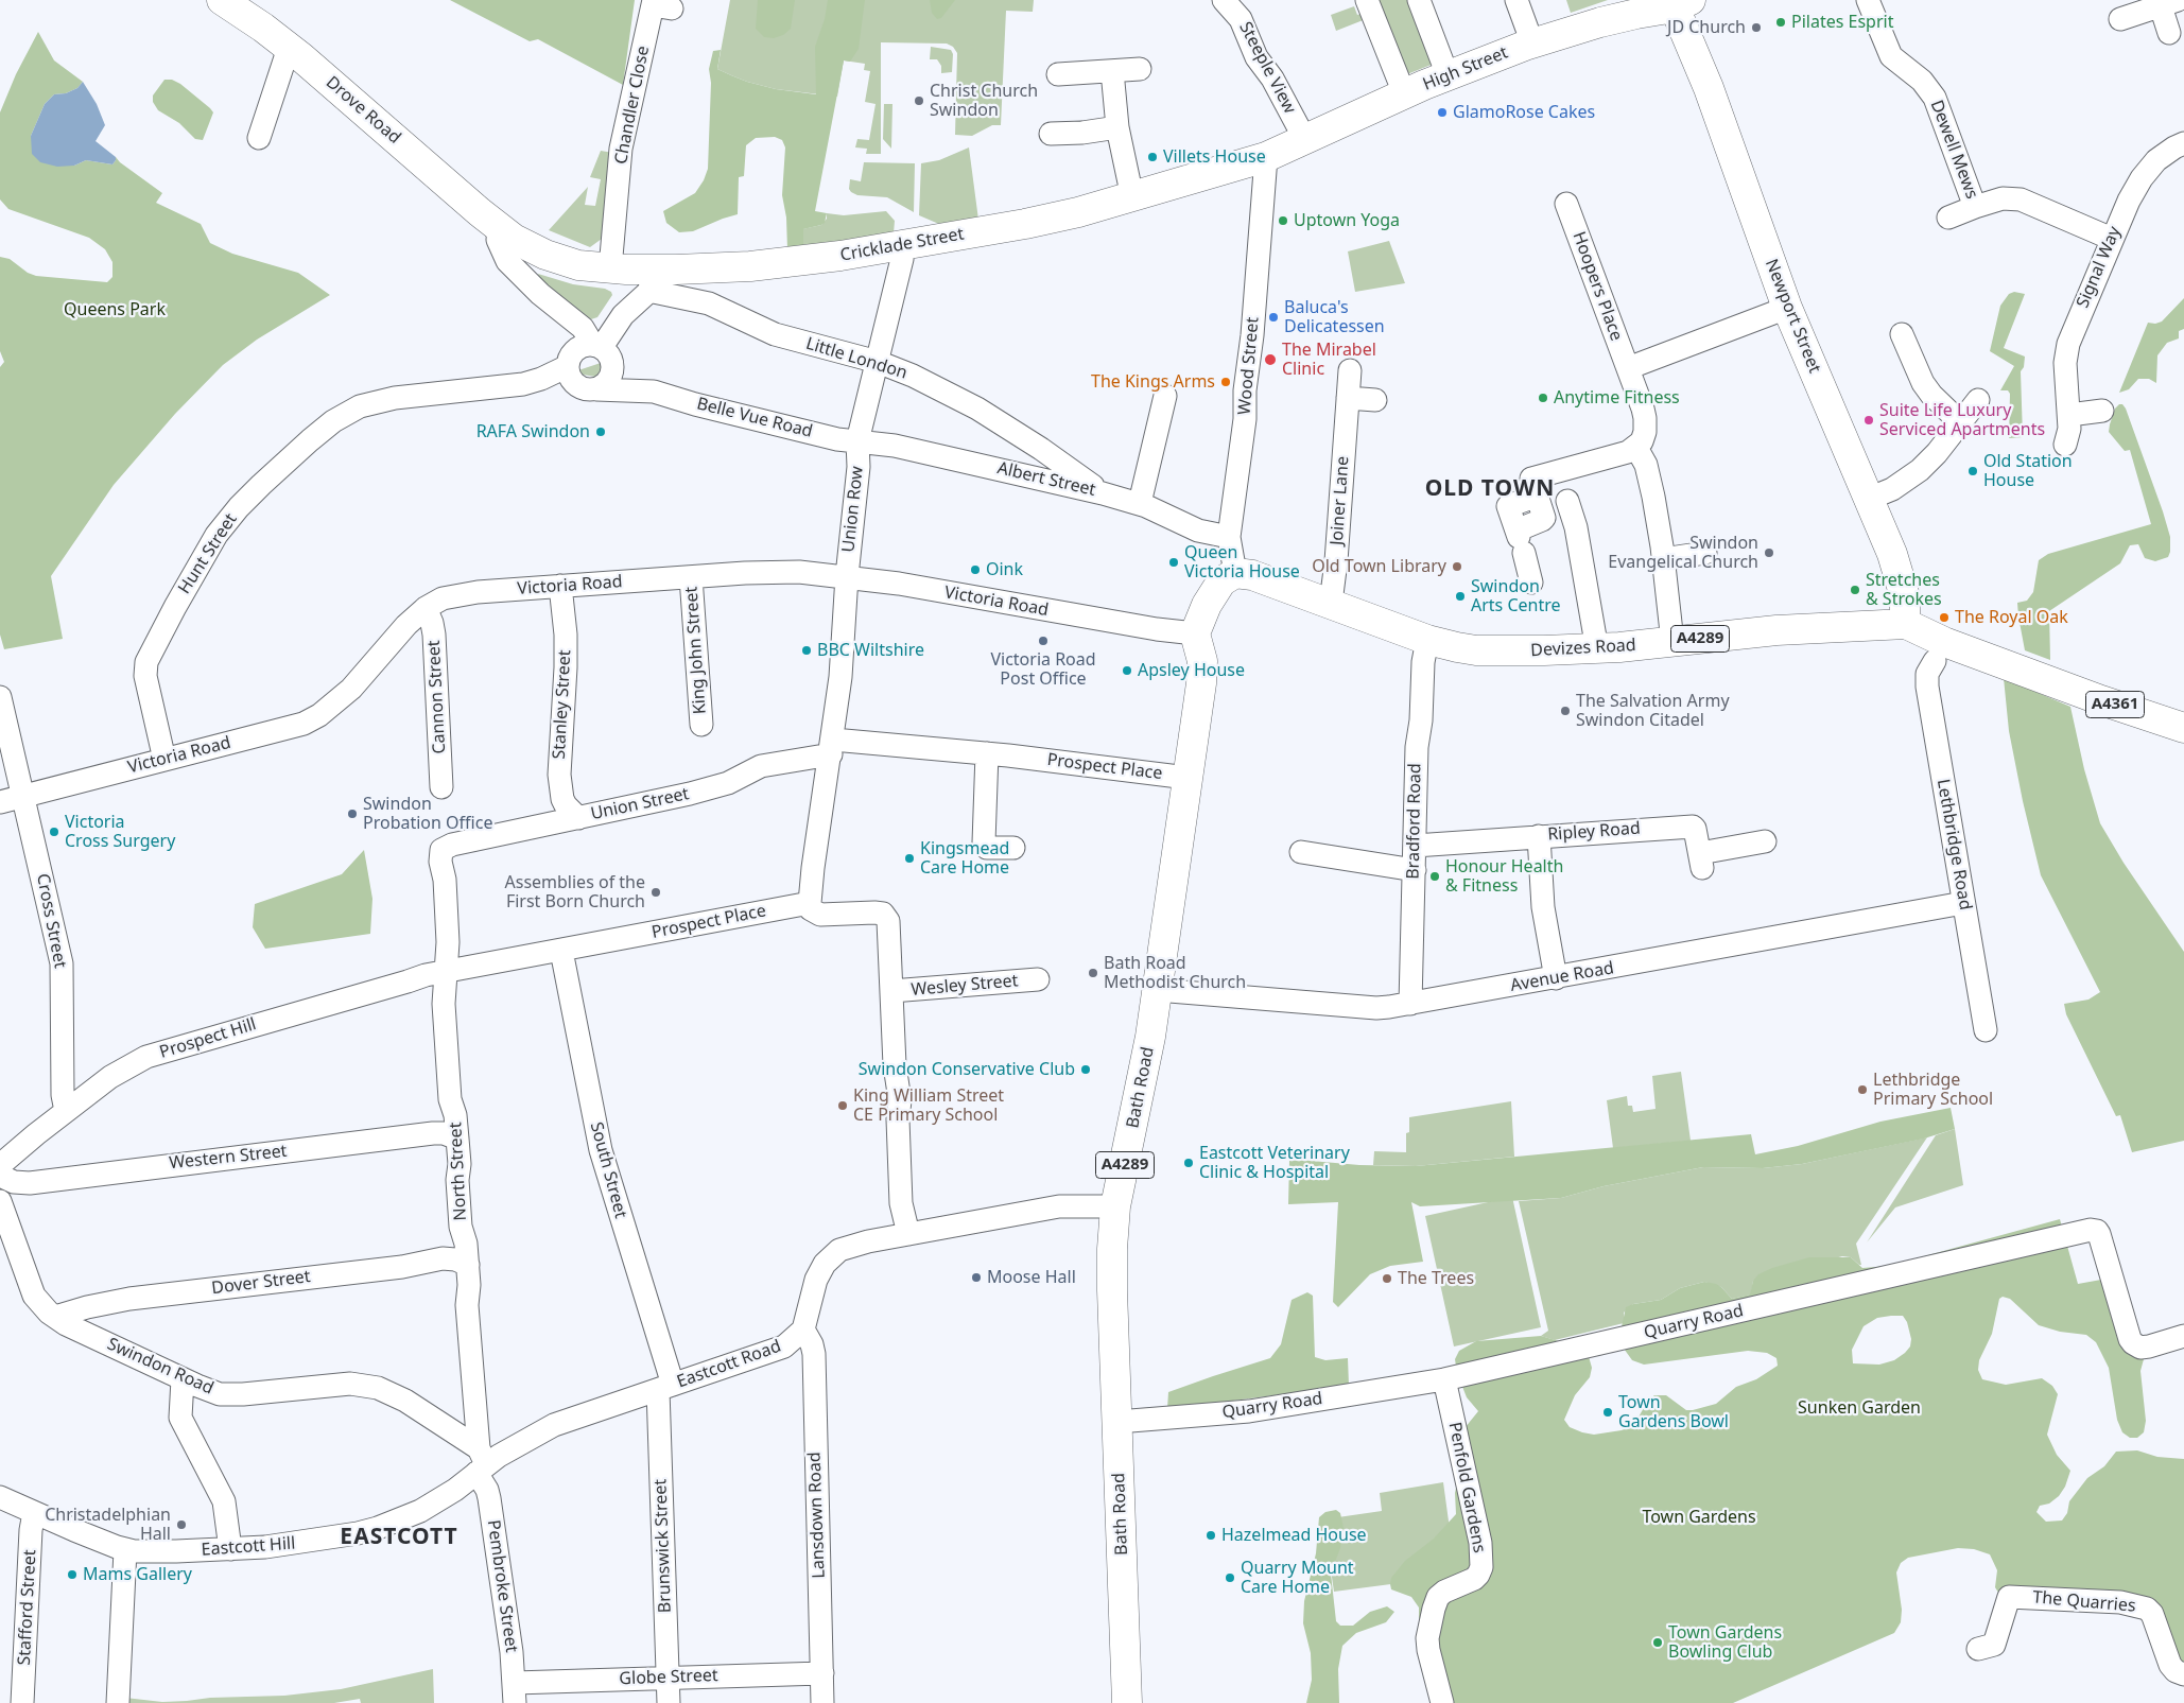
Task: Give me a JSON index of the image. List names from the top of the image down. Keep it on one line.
{"streets":{"main road":["High Street","Drove Road","Cricklade Street","Newport Street","A4289","Devizes Road","A4361","Bath Road"],"street":["Steeple View","Chandler Close","Dewell Mews","Signal Way","Hoopers Place","Little London","Wood Street","Belle Vue Road","Albert Street","Joiner Lane","Union Row","Hunt Street","Victoria Road","King John Street","Cannon Street","Stanley Street","Prospect Place","Union Street","Bradford Road","Ripley Road","Lethbridge Road","Cross Street","Avenue Road","Wesley Street","Prospect Hill","Western Street","South Street","North Street","Dover Street","Quarry Road","Eastcott Road","Swindon Road","Penfold Gardens","Lansdown Road","Brunswick Street","Eastcott Hill","Pembroke Street","The Quarries","Stafford Street","Globe Street"]},"crossings":[["Steeple View","High Street"],["High Street","Cricklade Street"],["High Street","Newport Street"],["High Street","Wood Street"],["Chandler Close","Cricklade Street"],["Drove Road","Cricklade Street"],["Dewell Mews","Signal Way"],["Cricklade Street","Wood Street"],["Newport Street","Devizes Road"],["Little London","Albert Street"],["Little London","Union Row"],["Wood Street","Albert Street"],["Wood Street","Devizes Road"],["Belle Vue Road","Albert Street"],["Belle Vue Road","Union Row"],["Belle Vue Road","Hunt Street"],["Albert Street","Union Row"],["Joiner Lane","Devizes Road"],["Union Row","Victoria Road"],["Hunt Street","Victoria Road"],["Victoria Road","King John Street"],["Victoria Road","Cannon Street"],["Victoria Road","Stanley Street"],["Victoria Road","Cross Street"],["Victoria Road","Bath Road"],["Devizes Road","Bradford Road"],["Stanley Street","Union Street"],["Prospect Place","Union Street"],["Prospect Place","Prospect Hill"],["Prospect Place","Bath Road"],["Prospect Place","South Street"],["Prospect Place","North Street"],["Union Street","North Street"],["Bradford Road","Ripley Road"],["Bradford Road","Avenue Road"],["Ripley Road","Avenue Road"],["Lethbridge Road","Avenue Road"],["Cross Street","Prospect Hill"],["Avenue Road","Bath Road"],["Prospect Hill","North Street"],["Bath Road","Quarry Road"],["Western Street","North Street"],["South Street","Eastcott Road"],["South Street","Brunswick Street"],["North Street","Dover Street"],["North Street","Eastcott Road"],["North Street","Swindon Road"],["North Street","Eastcott Hill"],["North Street","Pembroke Street"],["Dover Street","Swindon Road"],["Quarry Road","Penfold Gardens"],["Eastcott Road","Swindon Road"],["Eastcott Road","Lansdown Road"],["Eastcott Road","Brunswick Street"],["Eastcott Road","Eastcott Hill"],["Eastcott Road","Pembroke Street"],["Swindon Road","Eastcott Hill"],["Swindon Road","Pembroke Street"],["Lansdown Road","Globe Street"],["Brunswick Street","Globe Street"],["Eastcott Hill","Pembroke Street"],["Eastcott Hill","Stafford Street"],["Pembroke Street","Globe Street"]],"districts":["OLD TOWN","EASTCOTT"],"parks":["Queens Park","Sunken Garden","Town Gardens"],"places":["Pilates Esprit","JD Church","Christ Church Swindon","GlamoRose Cakes","Villets House","Uptown Yoga","Baluca's Delicatessen","The Mirabel Clinic","The Kings Arms","Anytime Fitness","Suite Life Luxury Serviced Apartments","RAFA Swindon","Old Station House","Swindon Evangelical Church","Queen Victoria House","Old Town Library","Oink","Stretches & Strokes","Swindon Arts Centre","The Royal Oak","Victoria Road Post Office","BBC Wiltshire","Apsley House","The Salvation Army Swindon Citadel","Swindon Probation Office","Victoria Cross Surgery","Kingsmead Care Home","Honour Health & Fitness","Assemblies of the First Born Church","Bath Road Methodist Church","Swindon Conservative Club","Lethbridge Primary School","King William Street CE Primary School","Eastcott Veterinary Clinic & Hospital","Moose Hall","The Trees","Town Gardens Bowl","Christadelphian Hall","Hazelmead House","Mams Gallery","Quarry Mount Care Home","Town Gardens Bowling Club"]}
